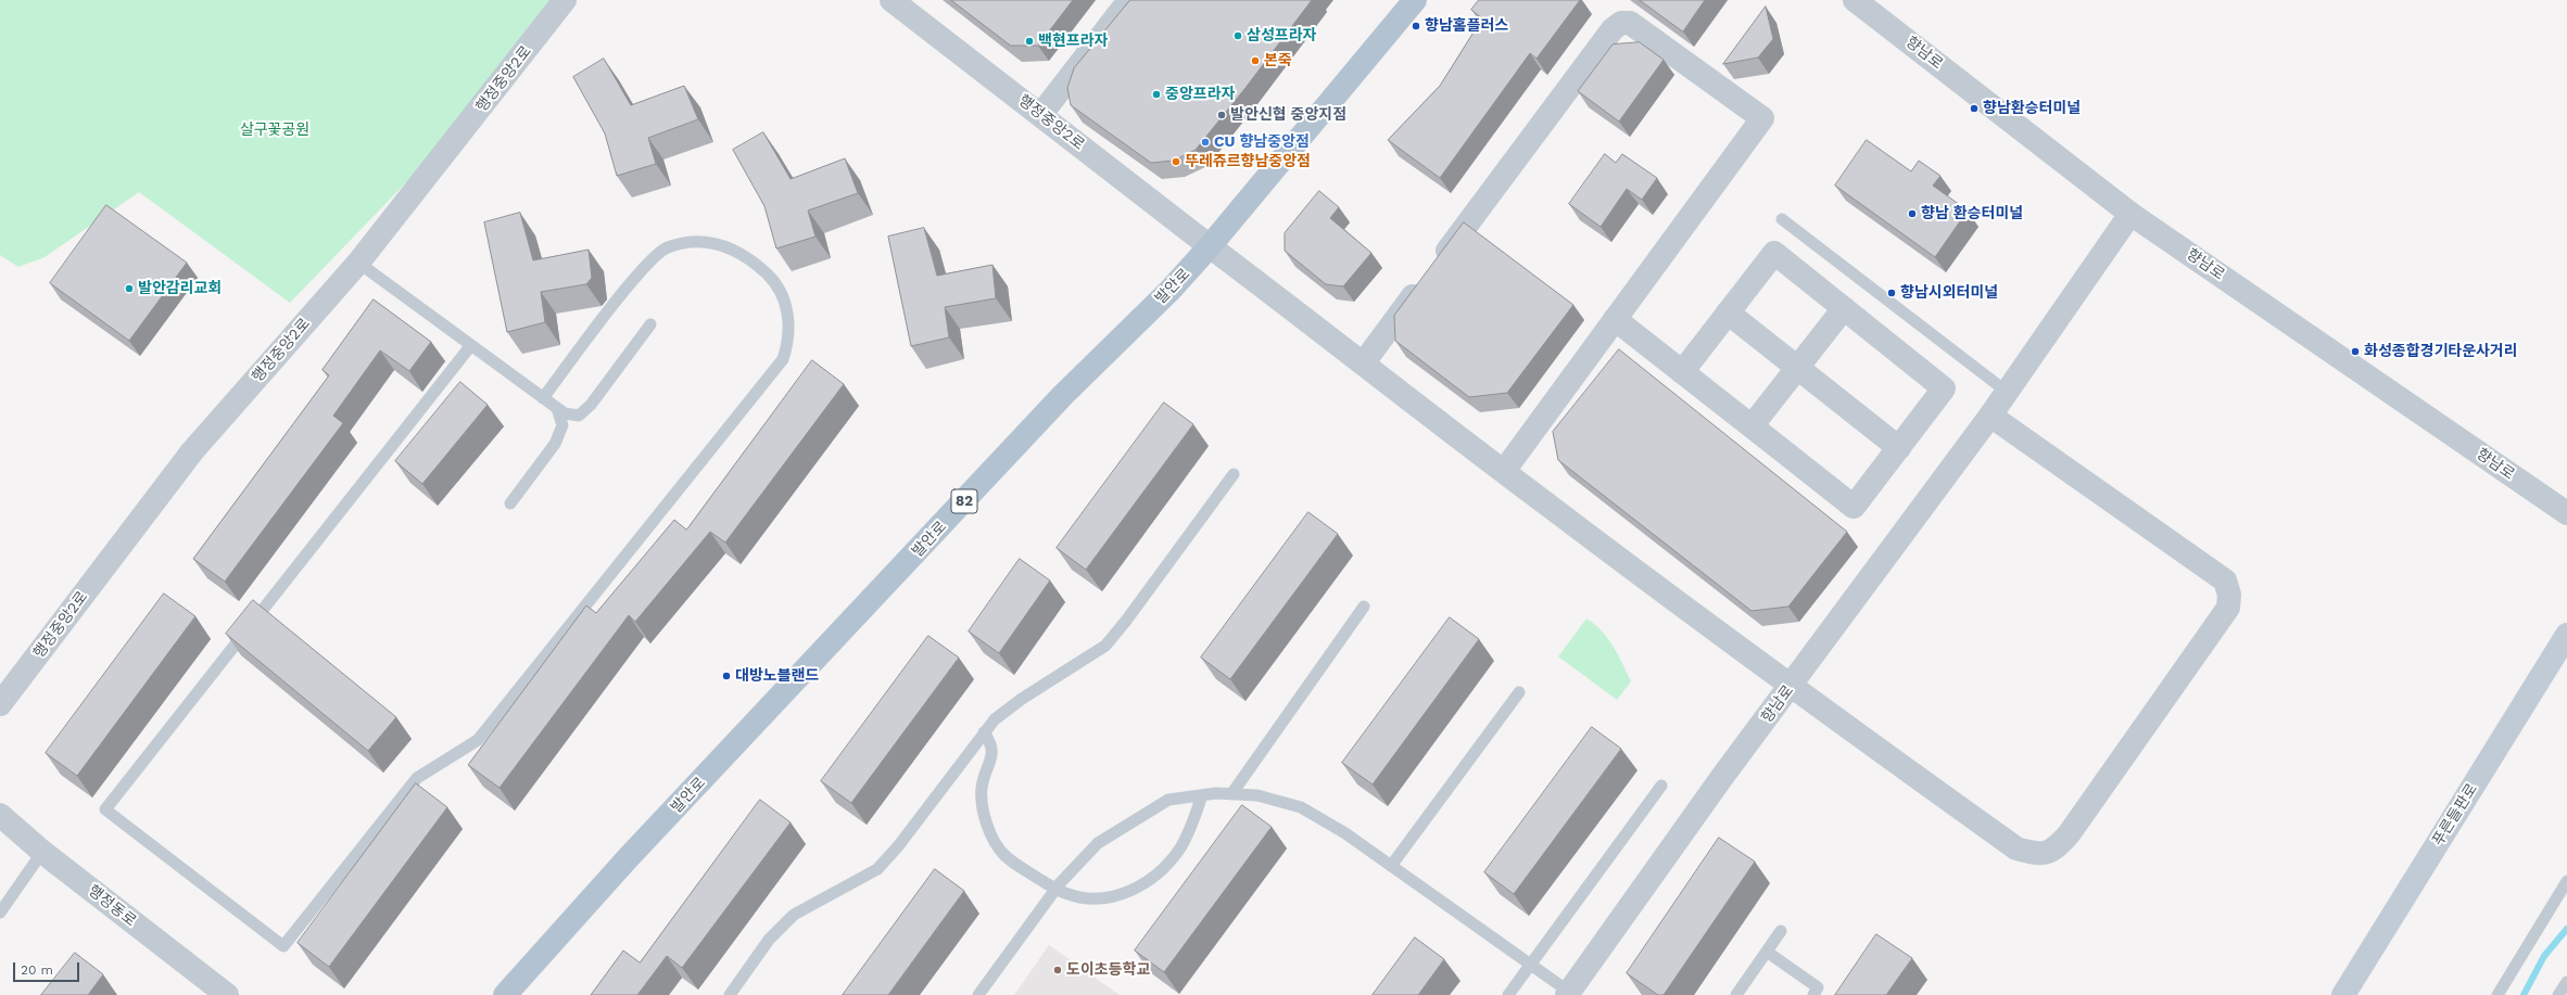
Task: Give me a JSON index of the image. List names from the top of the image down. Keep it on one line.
{"streets":{"main road":["발안로","82","푸른들판로"],"street":["향남로","행정중앙2로","행정동로"]},"crossings":[["향남로","행정중앙2로"],["행정중앙2로","발안로"]],"parks":["살구꽃공원"],"places":["향남홈플러스","삼성프라자","백현프라자","본죽","중앙프라자","향남환승터미널","발안신협 중앙지점","CU 향남중앙점","뚜레쥬르향남중앙점","향남 환승터미널","발안감리교회","향남시외터미널","화성종합경기타운사거리","대방노블랜드","도이초등학교"],"scale_bar":"20 m"}
